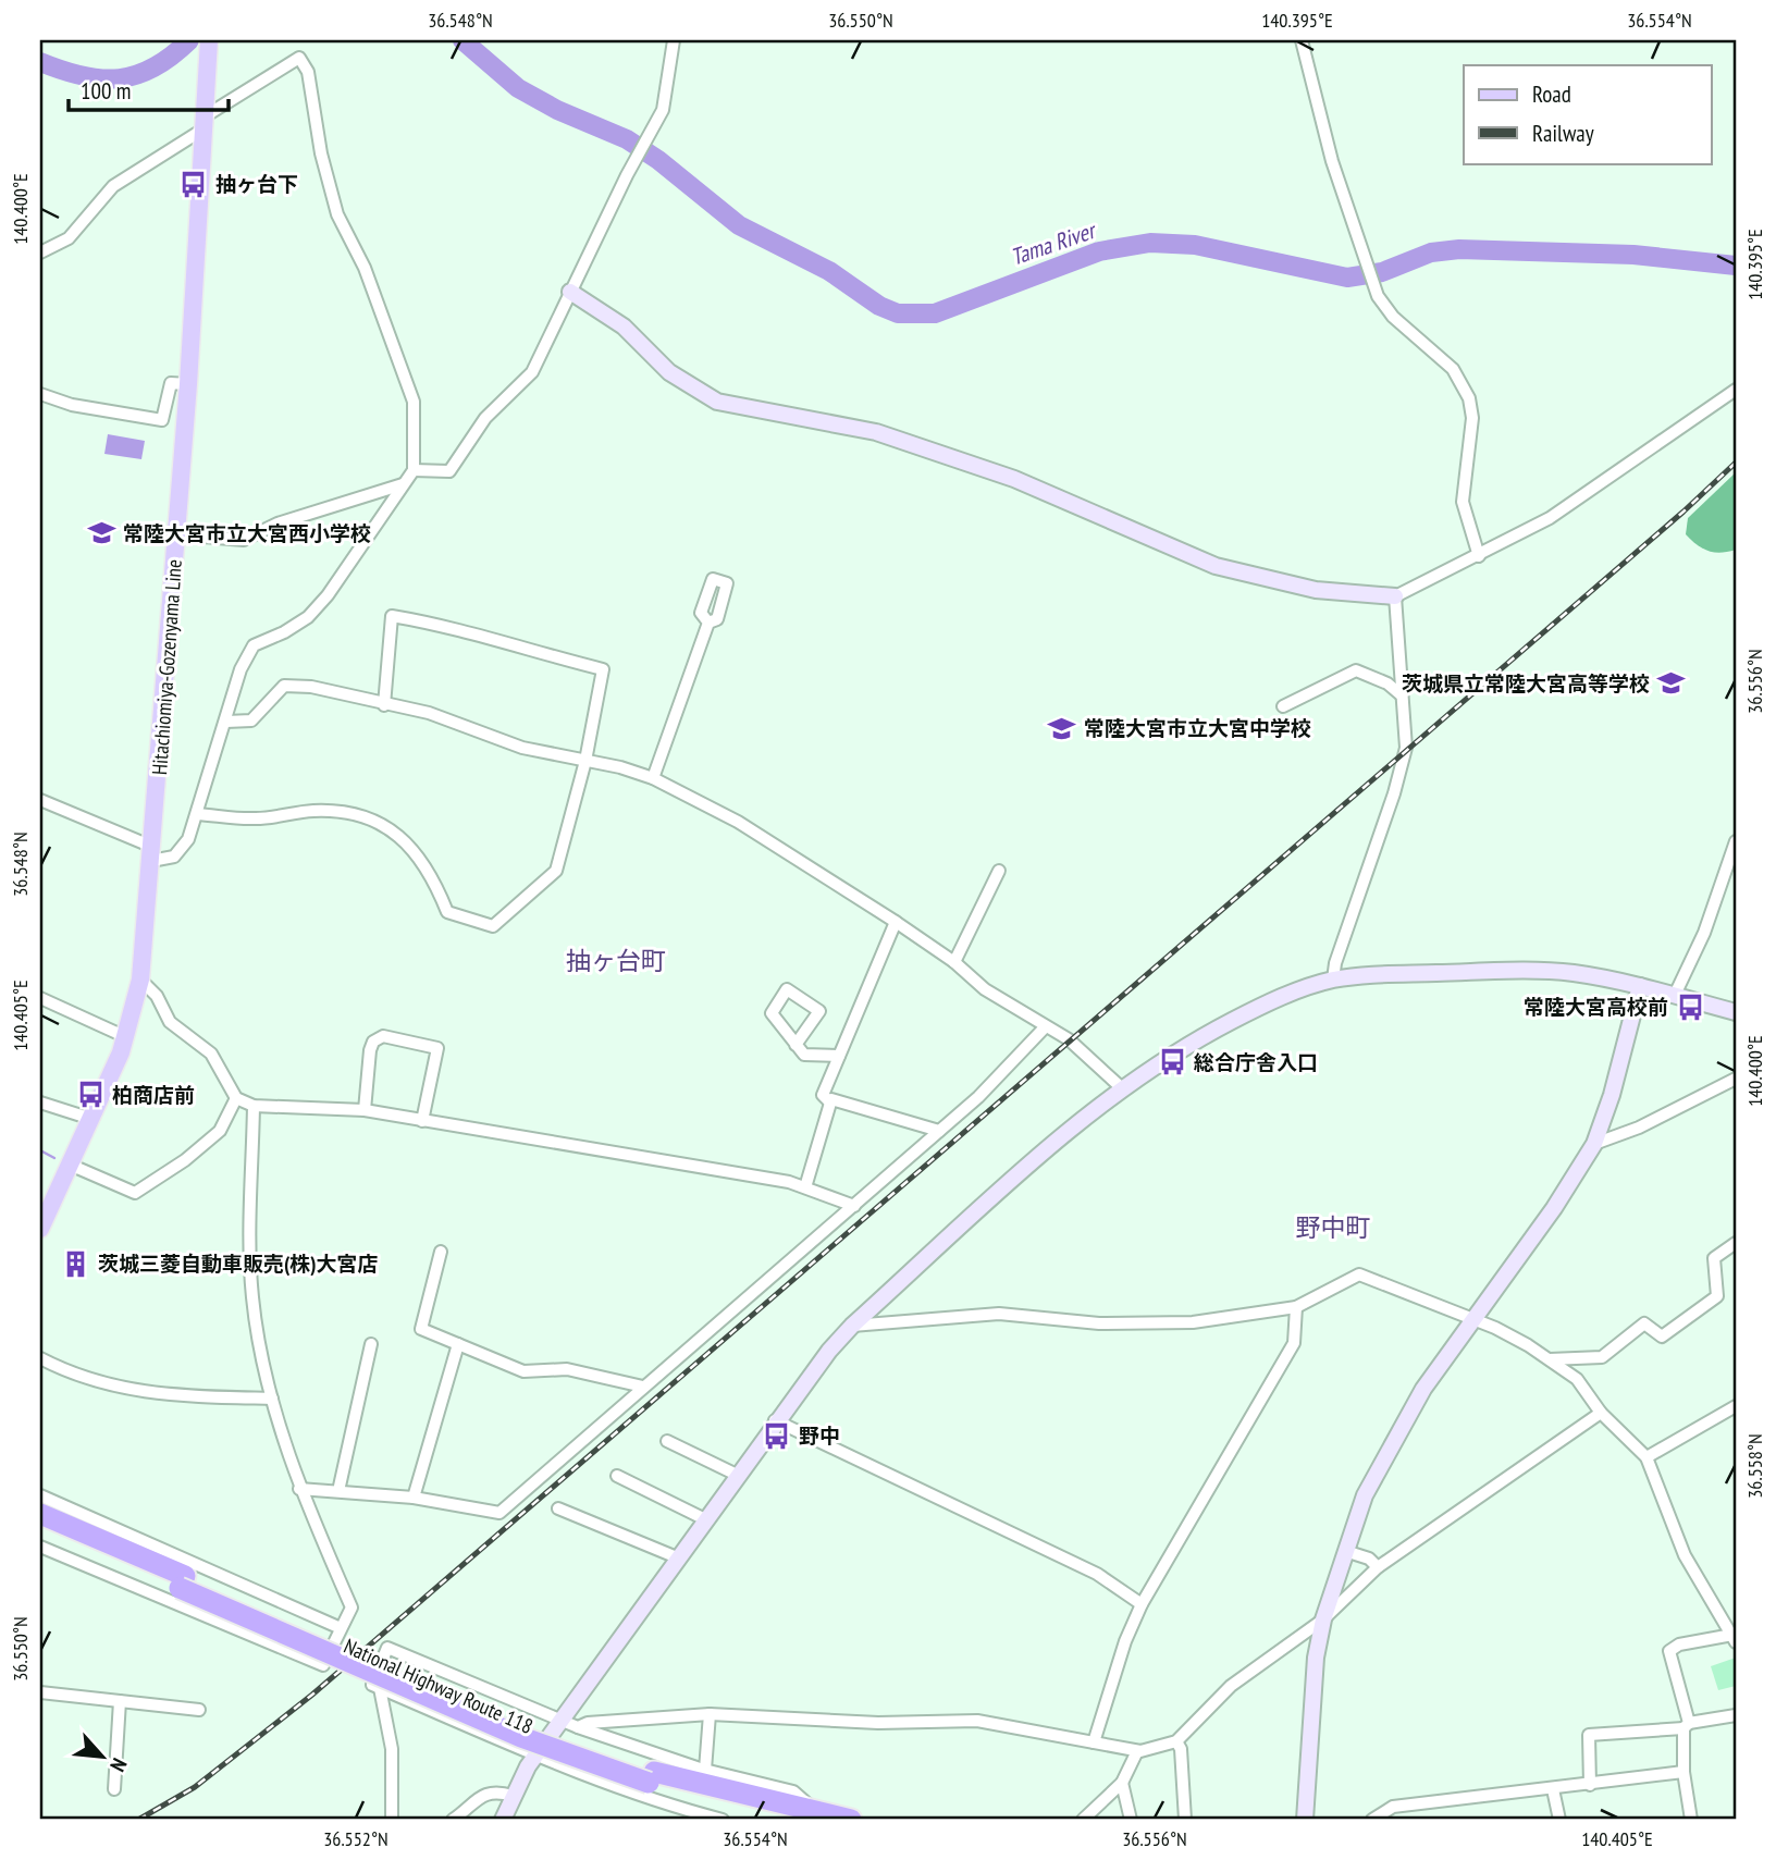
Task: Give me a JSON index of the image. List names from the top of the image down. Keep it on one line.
{"streets":{"highway":["National Highway Route 118"],"main road":["Hitachiomiya-Gozenyama Line"]},"districts":["抽ヶ台町","野中町"],"water":["Tama River"],"places":{"bus stop":["抽ヶ台下","常陸大宮高校前","総合庁舎入口","柏商店前","野中"],"school or university":["常陸大宮市立大宮西小学校","茨城県立常陸大宮高等学校","常陸大宮市立大宮中学校"],"building":["茨城三菱自動車販売(株)大宮店"]},"legend":["Road","Railway"],"scale_bar":"100 m","north":"bottom right","coordinates":["36.548°N","36.550°N","140.395°E","36.554°N","140.400°E","36.556°N","140.405°E","36.558°N","36.552°N"]}
